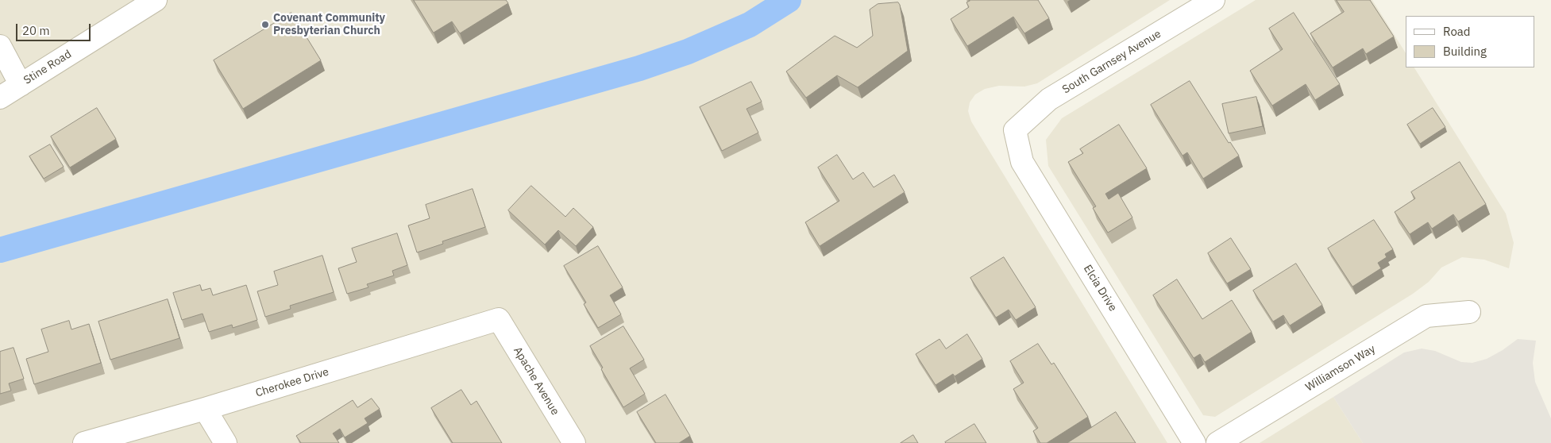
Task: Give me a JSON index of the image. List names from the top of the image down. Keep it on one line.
{"streets":{"street":["South Garnsey Avenue","Stine Road","Elcia Drive","Williamson Way","Apache Avenue","Cherokee Drive"]},"crossings":[["South Garnsey Avenue","Elcia Drive"],["Apache Avenue","Cherokee Drive"]],"places":["Covenant Community Presbyterian Church"],"legend":["Road","Building"],"scale_bar":"20 m"}
